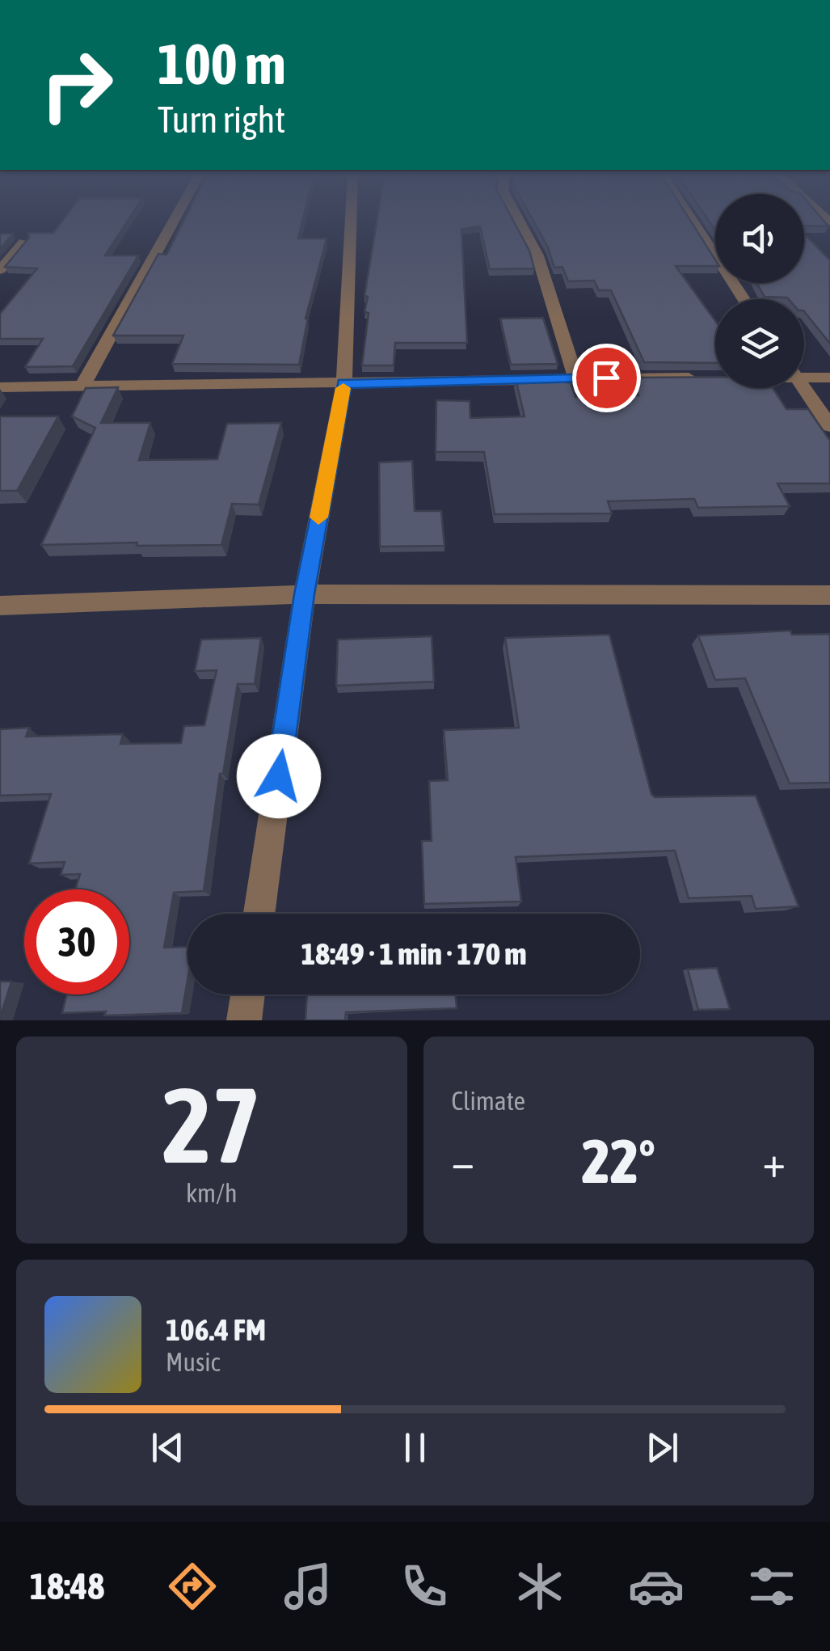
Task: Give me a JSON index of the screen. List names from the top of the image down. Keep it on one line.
{"page":{"turn":["100 m","Turn right"],"limit":"30","trip":"18:49 · 1 min · 170 m","tile":[["27","km/h"],"Climate"],"heat":["−","22°","+"],"song":["106.4 FM","Music"],"tabs":"18:48"}}
